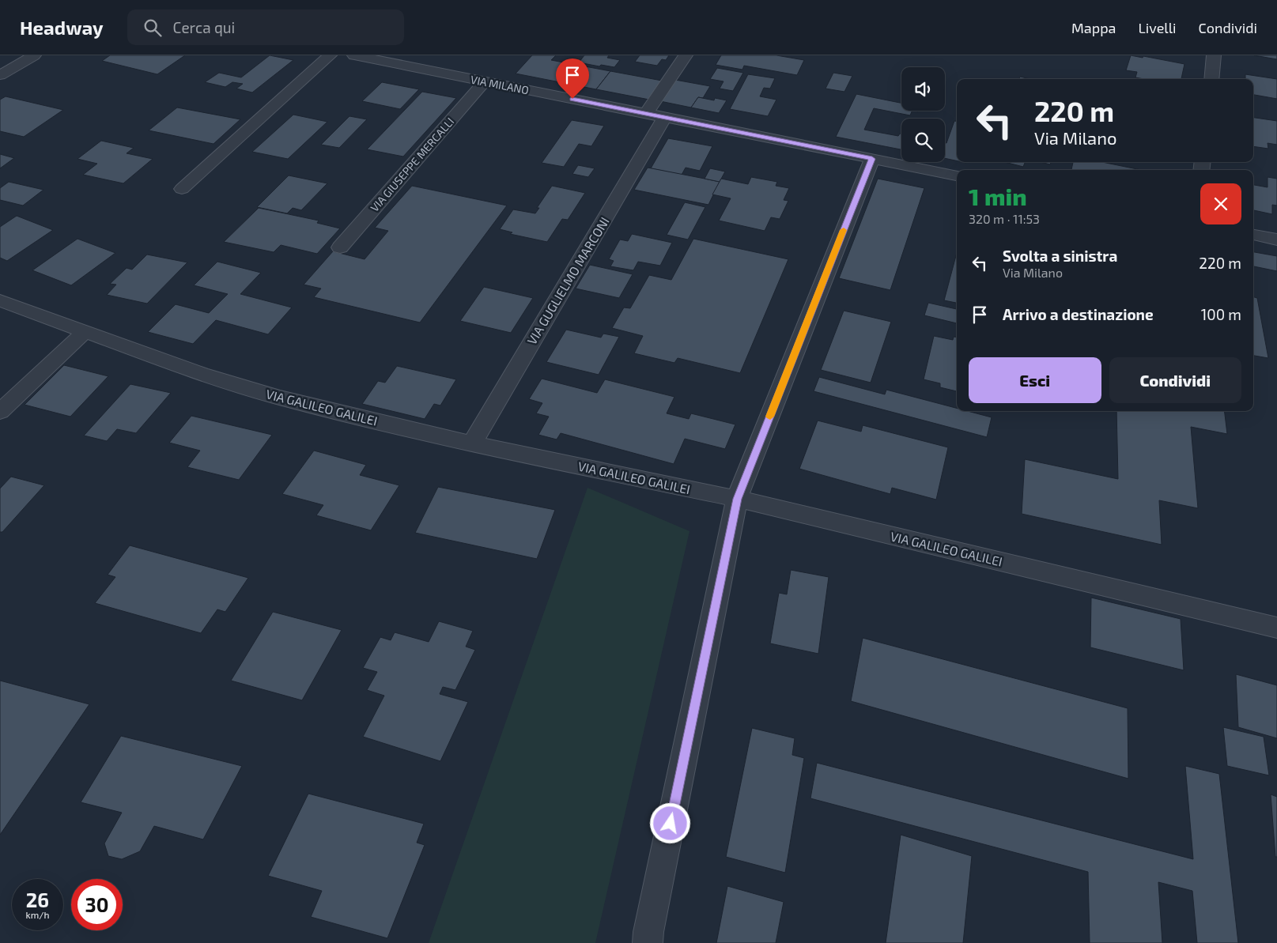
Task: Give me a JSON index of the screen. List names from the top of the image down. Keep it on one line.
{"streets":{"street":["VIA MILANO","VIA GIUSEPPE MERCALLI","VIA GUGLIELMO MARCONI","VIA GALILEO GALILEI"]},"crossings":[["VIA MILANO","VIA GIUSEPPE MERCALLI"],["VIA MILANO","VIA GUGLIELMO MARCONI"],["VIA GUGLIELMO MARCONI","VIA GALILEO GALILEI"]],"page":{"header":"Headway","search":"Cerca qui","nav":["Mappa","Livelli","Condividi"],"turn":["220 m","Via Milano"],"heading":["1 min","320 m · 11:53"],"list":[{"name":"Svolta a sinistra","note":"Via Milano","value":"220 m"},{"name":"Arrivo a destinazione","value":"100 m"}],"buttons":["Esci","Condividi"],"speed":"26 km/h","limit":"30"}}
